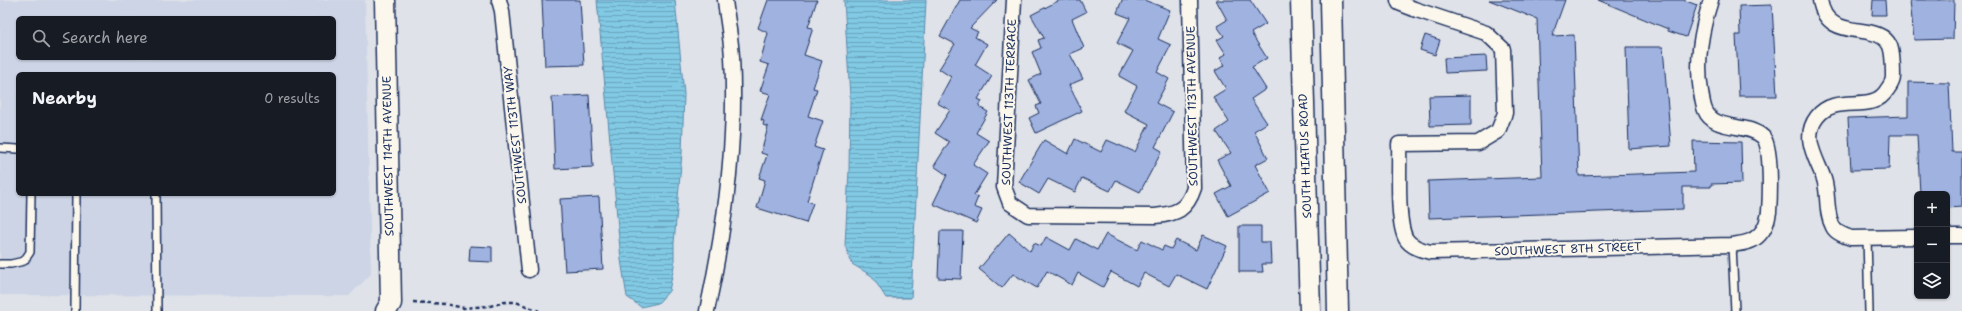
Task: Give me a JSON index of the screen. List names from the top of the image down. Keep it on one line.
{"streets":{"main road":["SOUTHWEST 114TH AVENUE","SOUTH HIATUS ROAD"],"street":["SOUTHWEST 113TH TERRACE","SOUTHWEST 113TH AVENUE","SOUTHWEST 113TH WAY","SOUTHWEST 8TH STREET"]},"crossings":[["SOUTHWEST 113TH TERRACE","SOUTHWEST 113TH AVENUE"]],"page":{"search":"Search here","heading":["Nearby","0 results"],"map_buttons":["+","−"]}}
